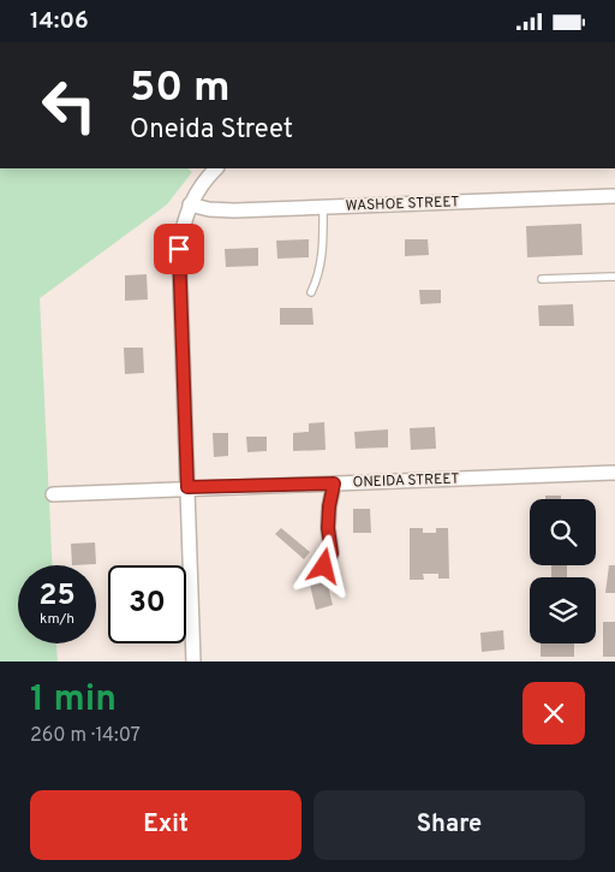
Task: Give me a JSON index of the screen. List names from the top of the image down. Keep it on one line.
{"streets":{"street":["WASHOE STREET","ONEIDA STREET"]},"page":{"status":"14:06","turn":["50 m","Oneida Street"],"speed":"25 km/h","limit":"30","heading":["1 min","260 m · 14:07"],"buttons":["Exit","Share"]}}
